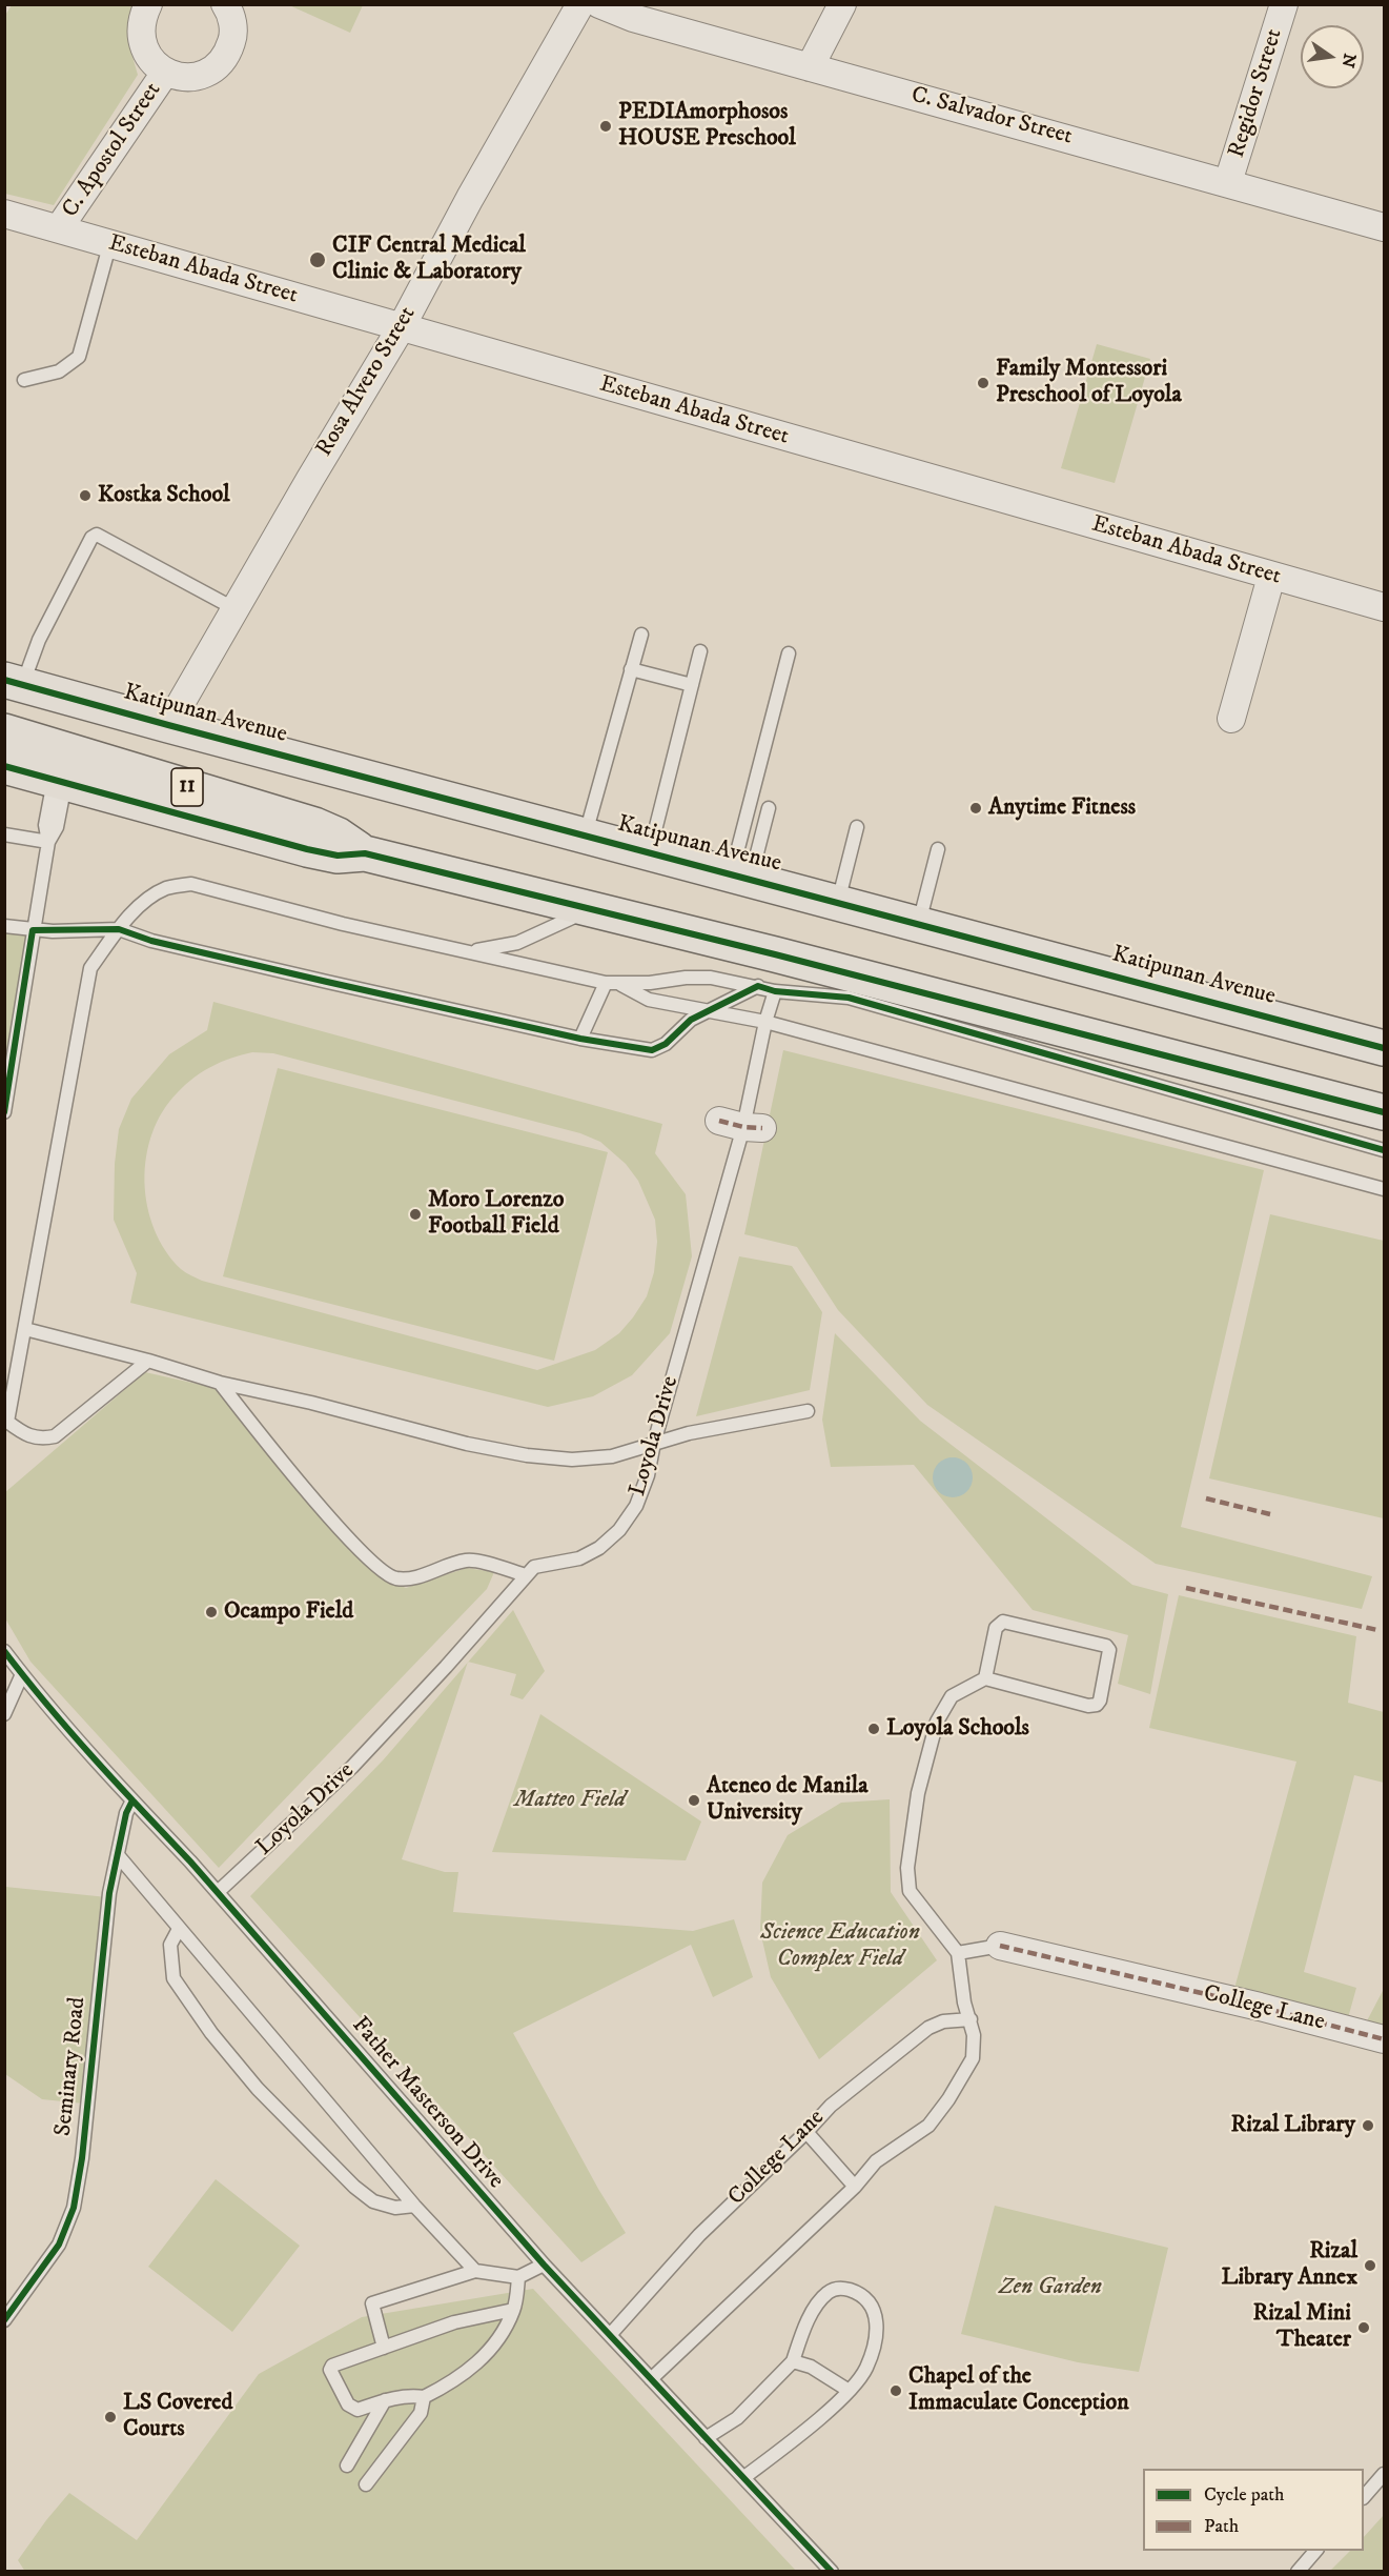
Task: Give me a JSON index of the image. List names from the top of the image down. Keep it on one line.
{"streets":{"main road":["Katipunan Avenue","11"],"street":["Regidor Street","C. Salvador Street","C. Apostol Street","Esteban Abada Street","Rosa Alvero Street","College Lane"],"lane":["Loyola Drive","Seminary Road","Father Masterson Drive"]},"crossings":[["Regidor Street","C. Salvador Street"],["C. Apostol Street","Esteban Abada Street"],["Esteban Abada Street","Rosa Alvero Street"],["Rosa Alvero Street","Katipunan Avenue"],["Loyola Drive","Father Masterson Drive"],["College Lane","Father Masterson Drive"],["Seminary Road","Father Masterson Drive"]],"parks":["Matteo Field","Science Education Complex Field","Zen Garden"],"places":["PEDIAmorphosos HOUSE Preschool","CIF Central Medical Clinic & Laboratory","Family Montessori Preschool of Loyola","Kostka School","Anytime Fitness","Moro Lorenzo Football Field","Ocampo Field","Loyola Schools","Ateneo de Manila University","Rizal Library","Rizal Library Annex","Rizal Mini Theater","Chapel of the Immaculate Conception","LS Covered Courts"],"legend":["Cycle path","Path"],"north":"right"}
